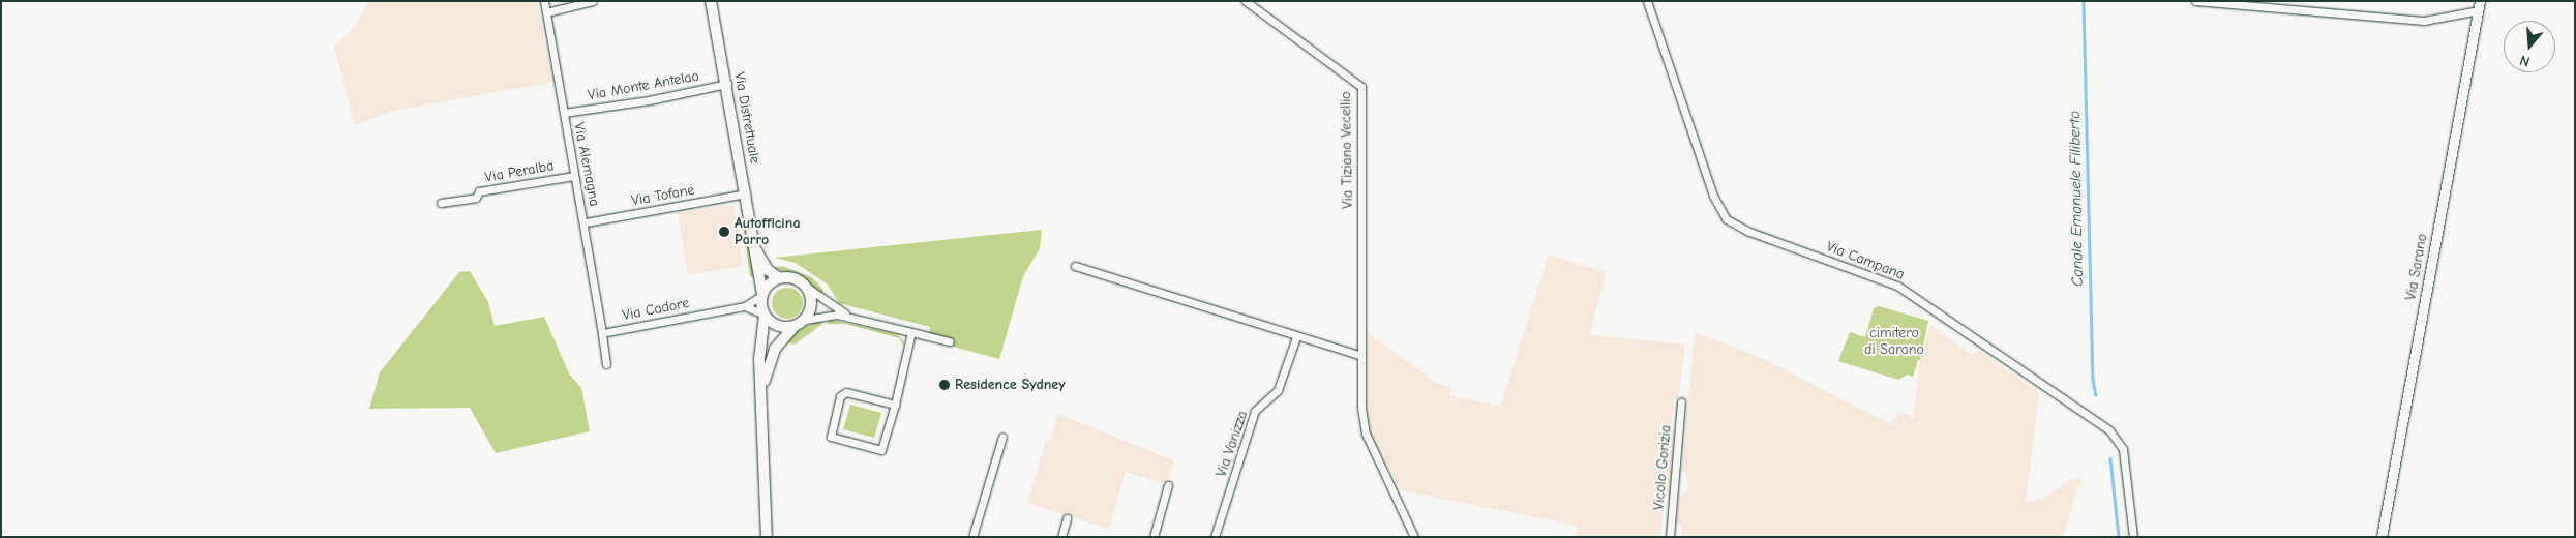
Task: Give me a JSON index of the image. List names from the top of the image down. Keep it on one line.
{"streets":{"main road":["Via Distrettuale"],"street":["Via Monte Antelao","Via Tiziano Vecellio","Via Alemagna","Via Peralba","Via Tofane","Via Campana","Via Sarano","Via Cadore","Via Vanizza","Vicolo Gorizia"]},"crossings":[["Via Monte Antelao","Via Distrettuale"],["Via Monte Antelao","Via Alemagna"],["Via Distrettuale","Via Tofane"],["Via Alemagna","Via Peralba"],["Via Alemagna","Via Tofane"],["Via Alemagna","Via Cadore"]],"water":["Canale Emanuele Filiberto"],"parks":["cimitero di Sarano"],"places":["Autofficina Parro","Residence Sydney"],"north":"bottom"}
